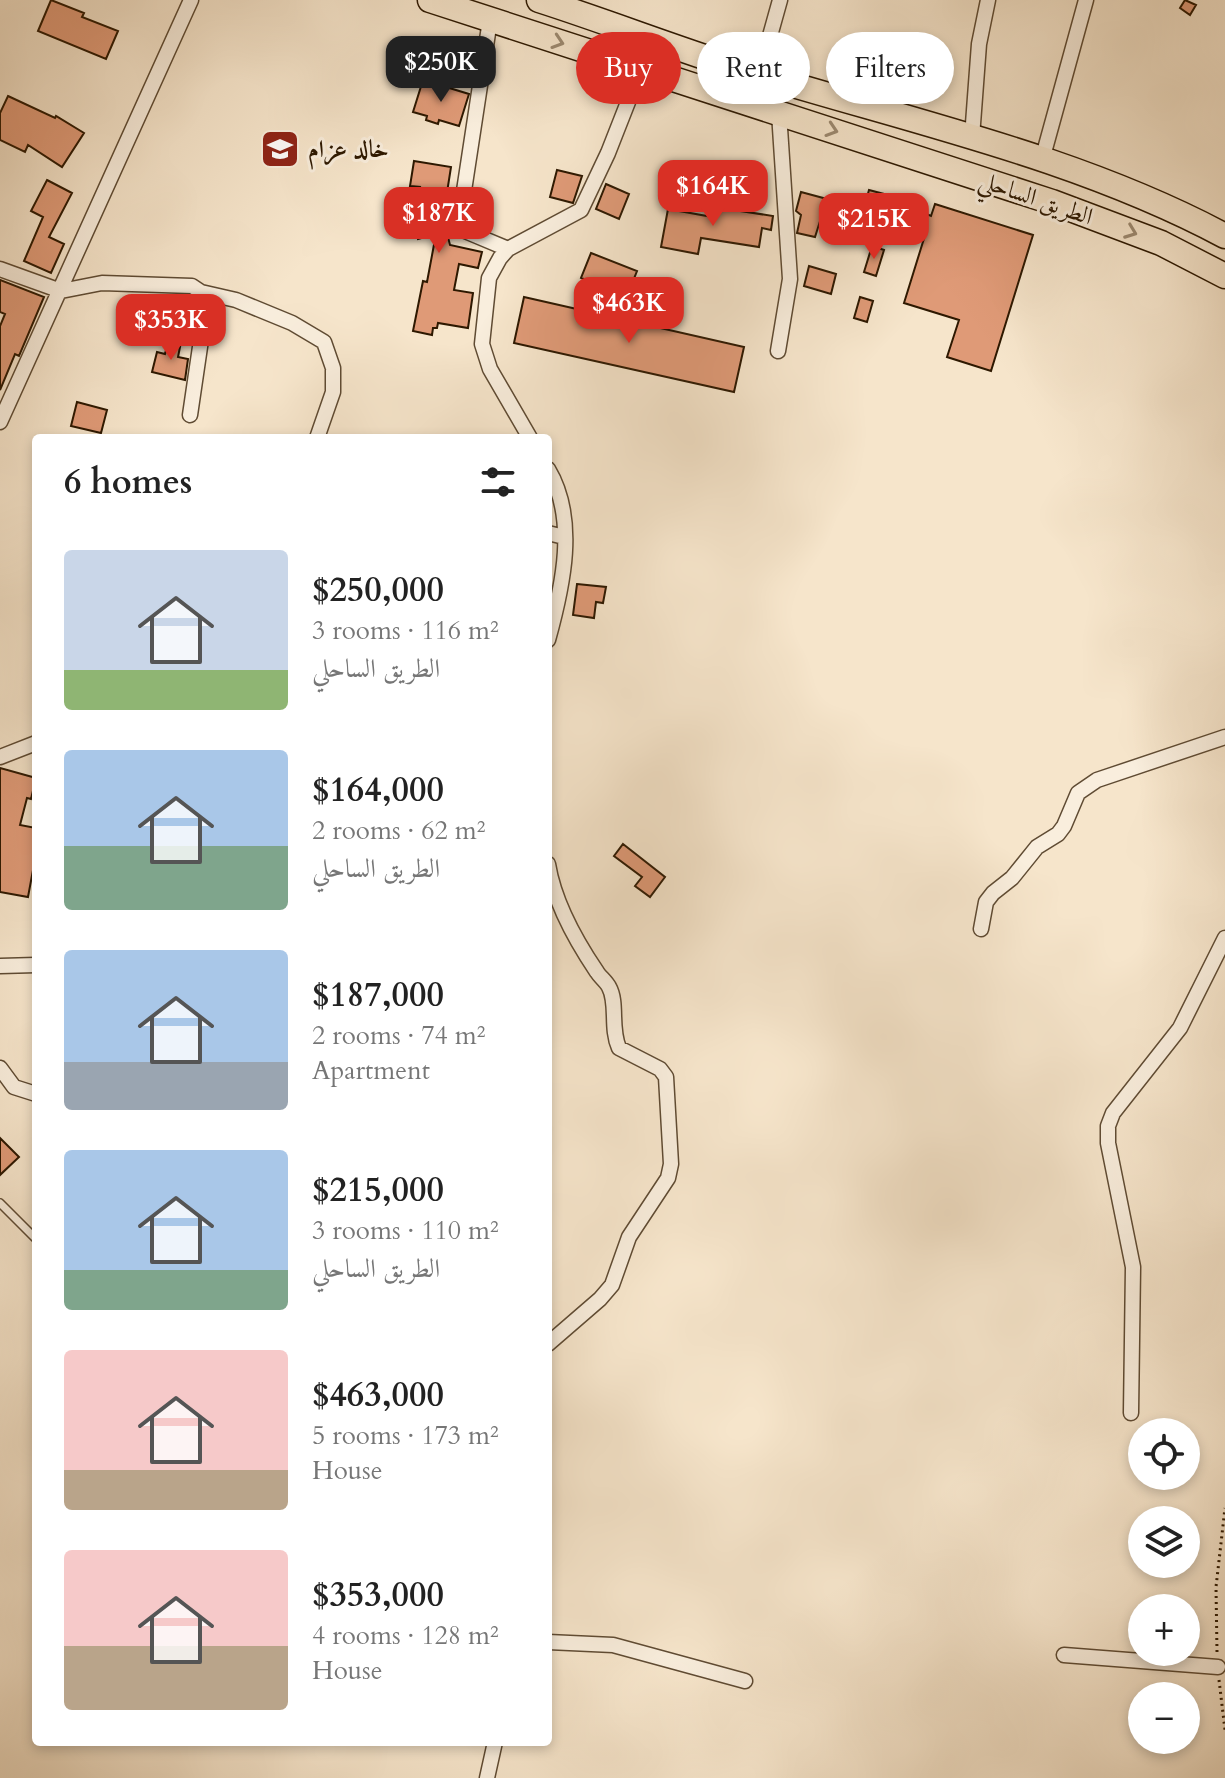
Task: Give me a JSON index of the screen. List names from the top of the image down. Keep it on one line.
{"streets":{"highway":["الطريق الساحلي"]},"places":{"school or university":["خالد عزام"]},"page":{"chip":["Buy","Rent","Filters"],"price":["$250K","$164K","$187K","$215K","$463K","$353K"],"heading":"6 homes","list":[{"name":"$250,000","note":"3 rooms · 116 m² · الطريق الساحلي"},{"name":"$164,000","note":"2 rooms · 62 m² · الطريق الساحلي"},{"name":"$187,000","note":"2 rooms · 74 m² · Apartment"},{"name":"$215,000","note":"3 rooms · 110 m² · الطريق الساحلي"},{"name":"$463,000","note":"5 rooms · 173 m² · House"},{"name":"$353,000","note":"4 rooms · 128 m² · House"}],"map_buttons":["+","−"]}}
